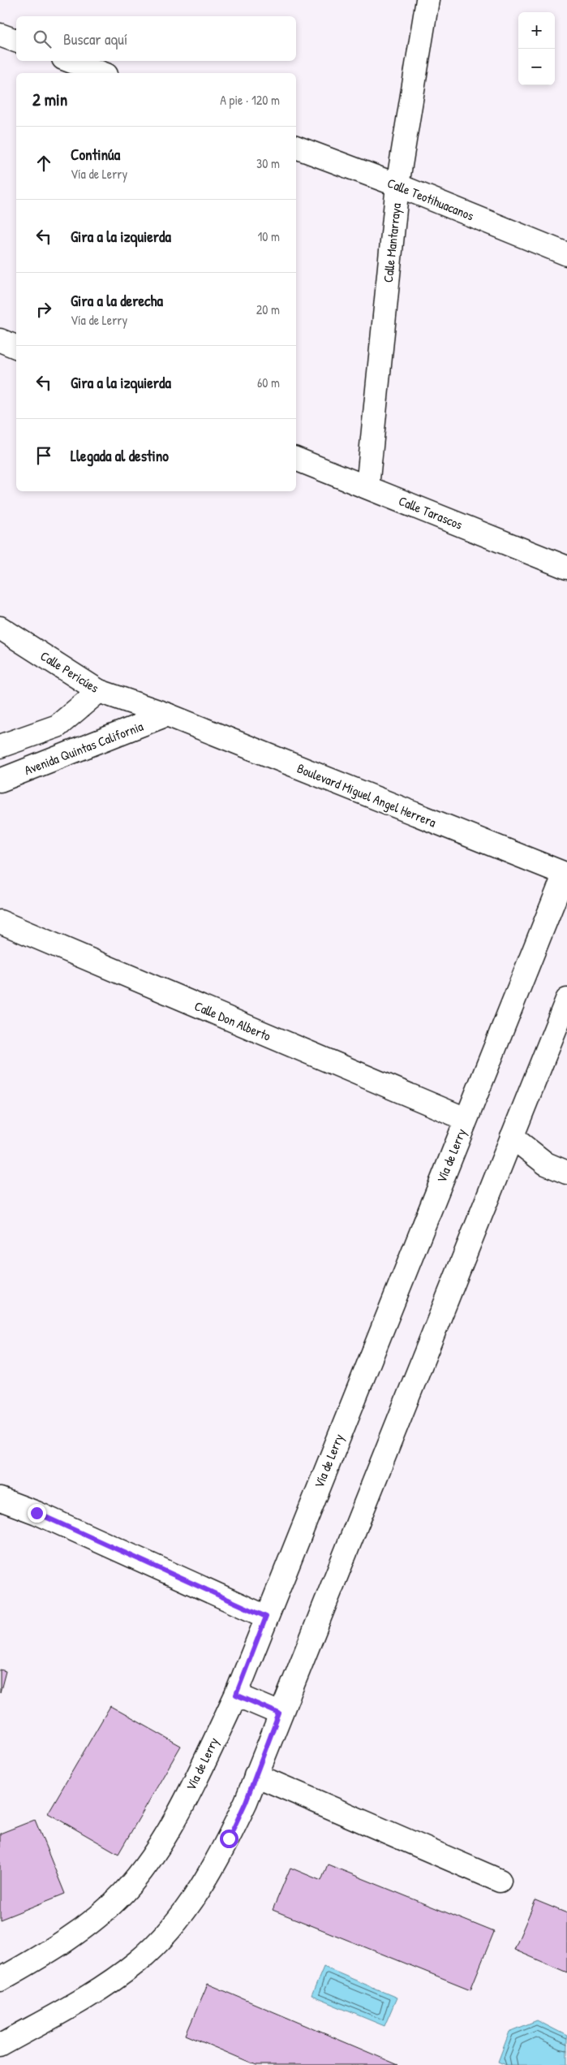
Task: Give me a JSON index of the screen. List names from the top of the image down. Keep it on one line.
{"streets":{"street":["Calle Teotihuacanos","Calle Mantarraya","Calle Tarascos","Calle Pericúes","Avenida Quintas California","Boulevard Miguel Angel Herrera","Calle Don Alberto","Vía de Lerry"]},"crossings":[["Calle Teotihuacanos","Calle Mantarraya"],["Calle Mantarraya","Calle Tarascos"],["Calle Pericúes","Avenida Quintas California"],["Calle Pericúes","Boulevard Miguel Angel Herrera"],["Avenida Quintas California","Boulevard Miguel Angel Herrera"],["Boulevard Miguel Angel Herrera","Vía de Lerry"],["Calle Don Alberto","Vía de Lerry"]],"page":{"map_buttons":["+","−"],"search":"Buscar aquí","heading":["2 min","A pie · 120 m"],"list":[["Continúa","Vía de Lerry","30 m"],["Gira a la izquierda","10 m"],["Gira a la derecha","Vía de Lerry","20 m"],["Gira a la izquierda","60 m"],"Llegada al destino"]}}
